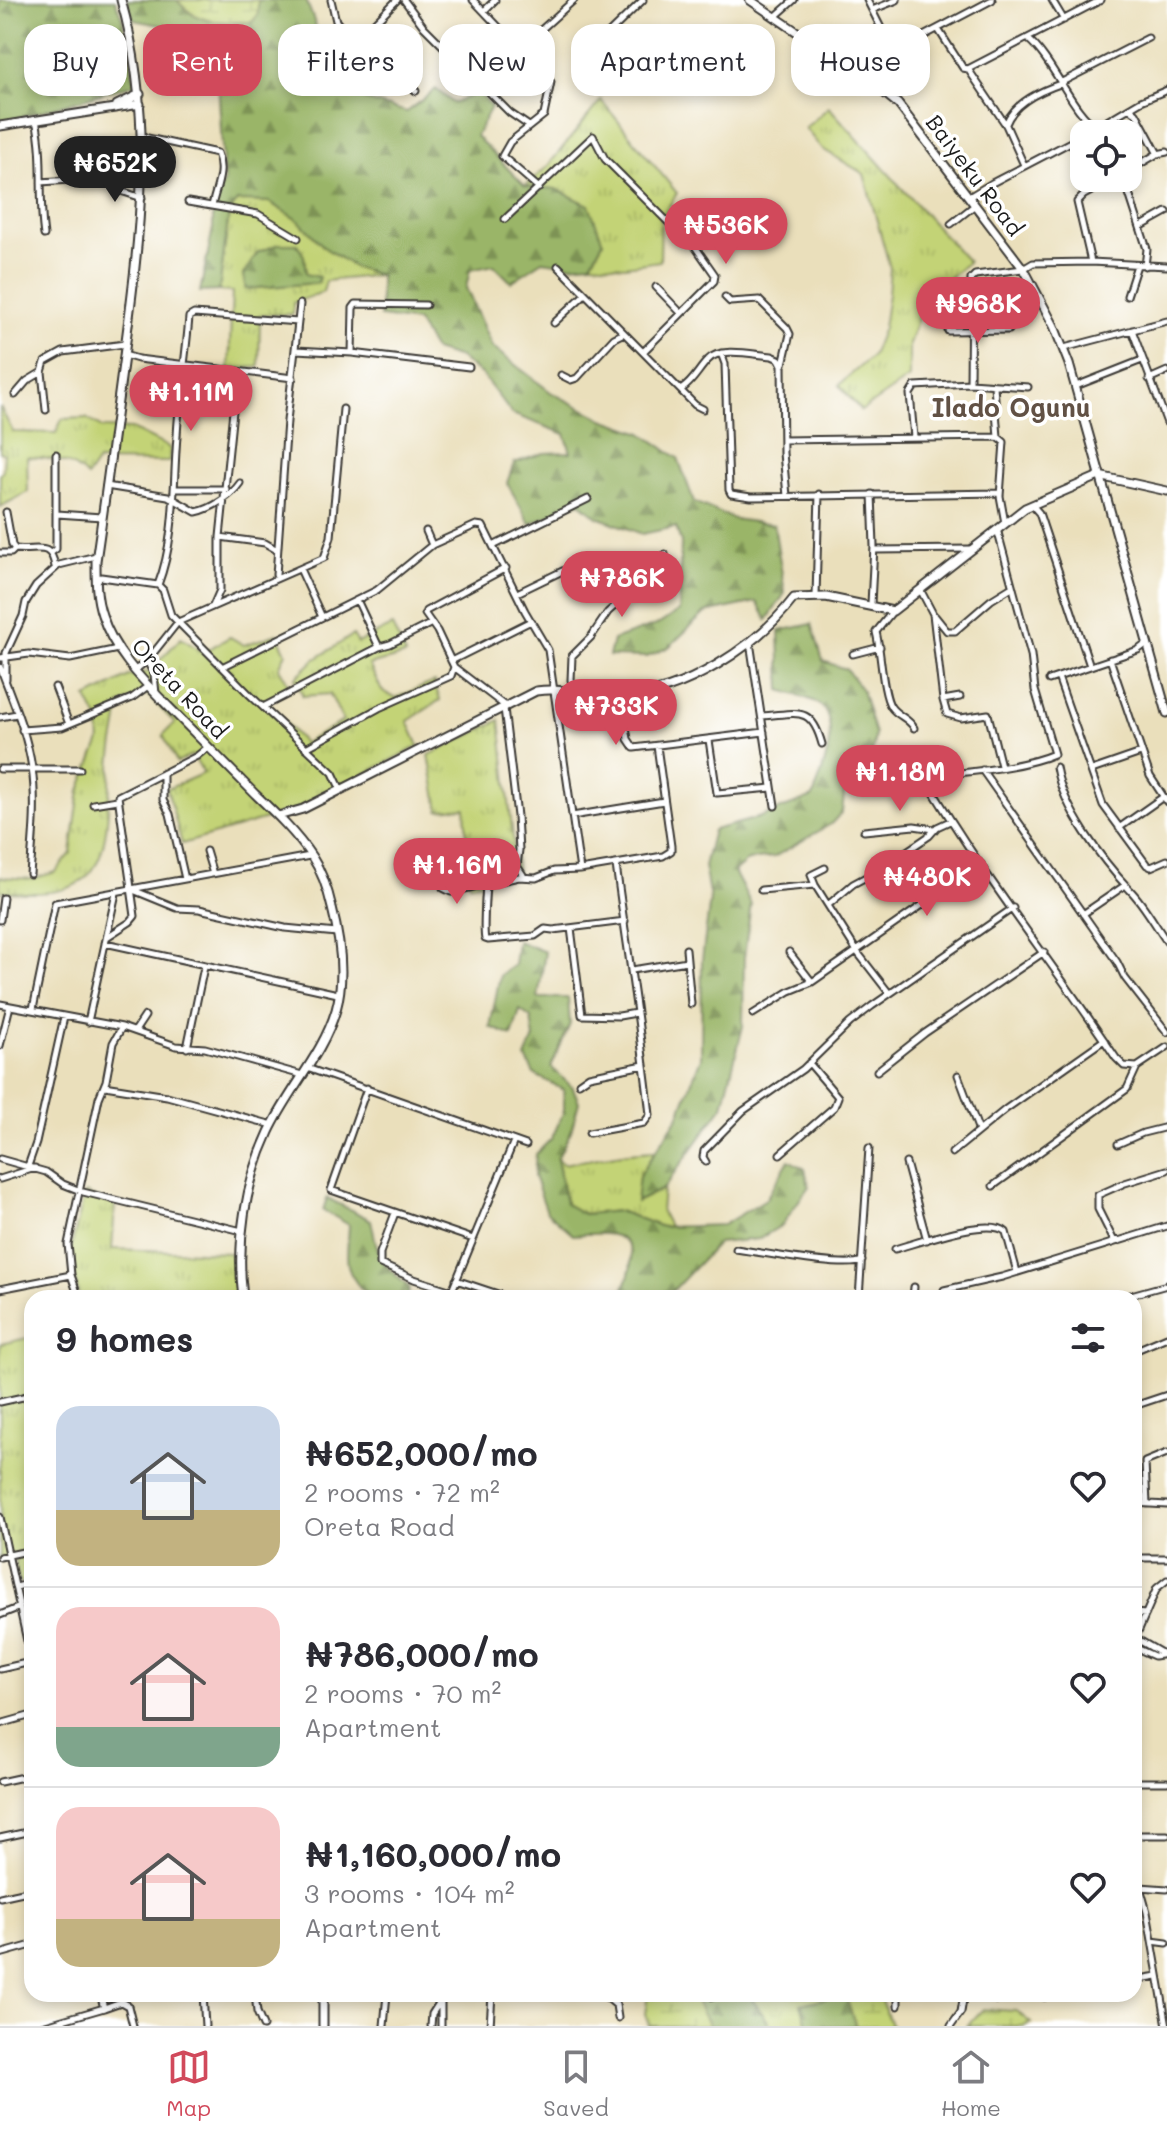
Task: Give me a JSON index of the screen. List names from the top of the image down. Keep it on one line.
{"streets":{"street":["Baiyeku Road","Oreta Road"]},"districts":["Ilado Ogunu"],"page":{"chip":["Buy","Rent","Filters","New","Apartment","House"],"price":["₦652K","₦536K","₦968K","₦1.11M","₦786K","₦733K","₦1.18M","₦1.16M","₦480K"],"heading":"9 homes","list":[{"name":"₦652,000/mo","note":"2 rooms · 72 m² · Oreta Road"},{"name":"₦786,000/mo","note":"2 rooms · 70 m² · Apartment"},{"name":"₦1,160,000/mo","note":"3 rooms · 104 m² · Apartment"}],"tabs":["Map","Saved","Home"]}}
